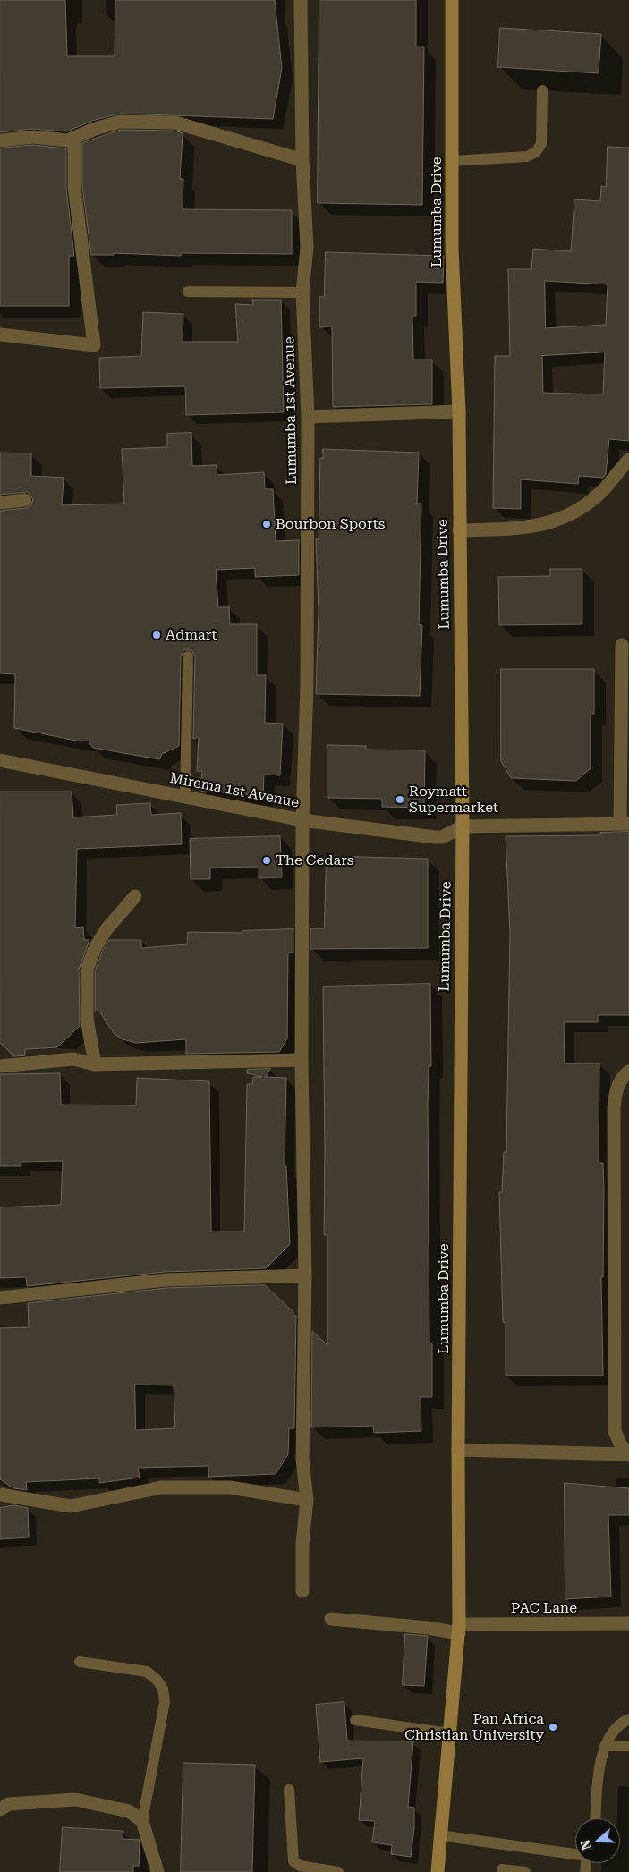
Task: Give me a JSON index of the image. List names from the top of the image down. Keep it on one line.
{"streets":{"street":["Lumumba Drive","Lumumba 1st Avenue","Mirema 1st Avenue","PAC Lane"]},"crossings":[["Lumumba Drive","Mirema 1st Avenue"],["Lumumba Drive","PAC Lane"],["Lumumba 1st Avenue","Mirema 1st Avenue"]],"places":["Bourbon Sports","Admart","Roymatt Supermarket","The Cedars","Pan Africa Christian University"],"north":"left"}
